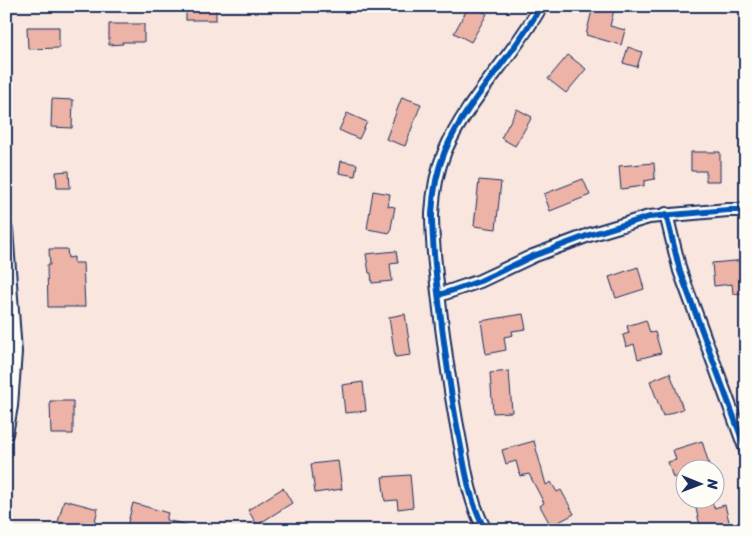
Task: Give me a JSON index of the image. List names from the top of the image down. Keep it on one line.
{"north":"right"}
